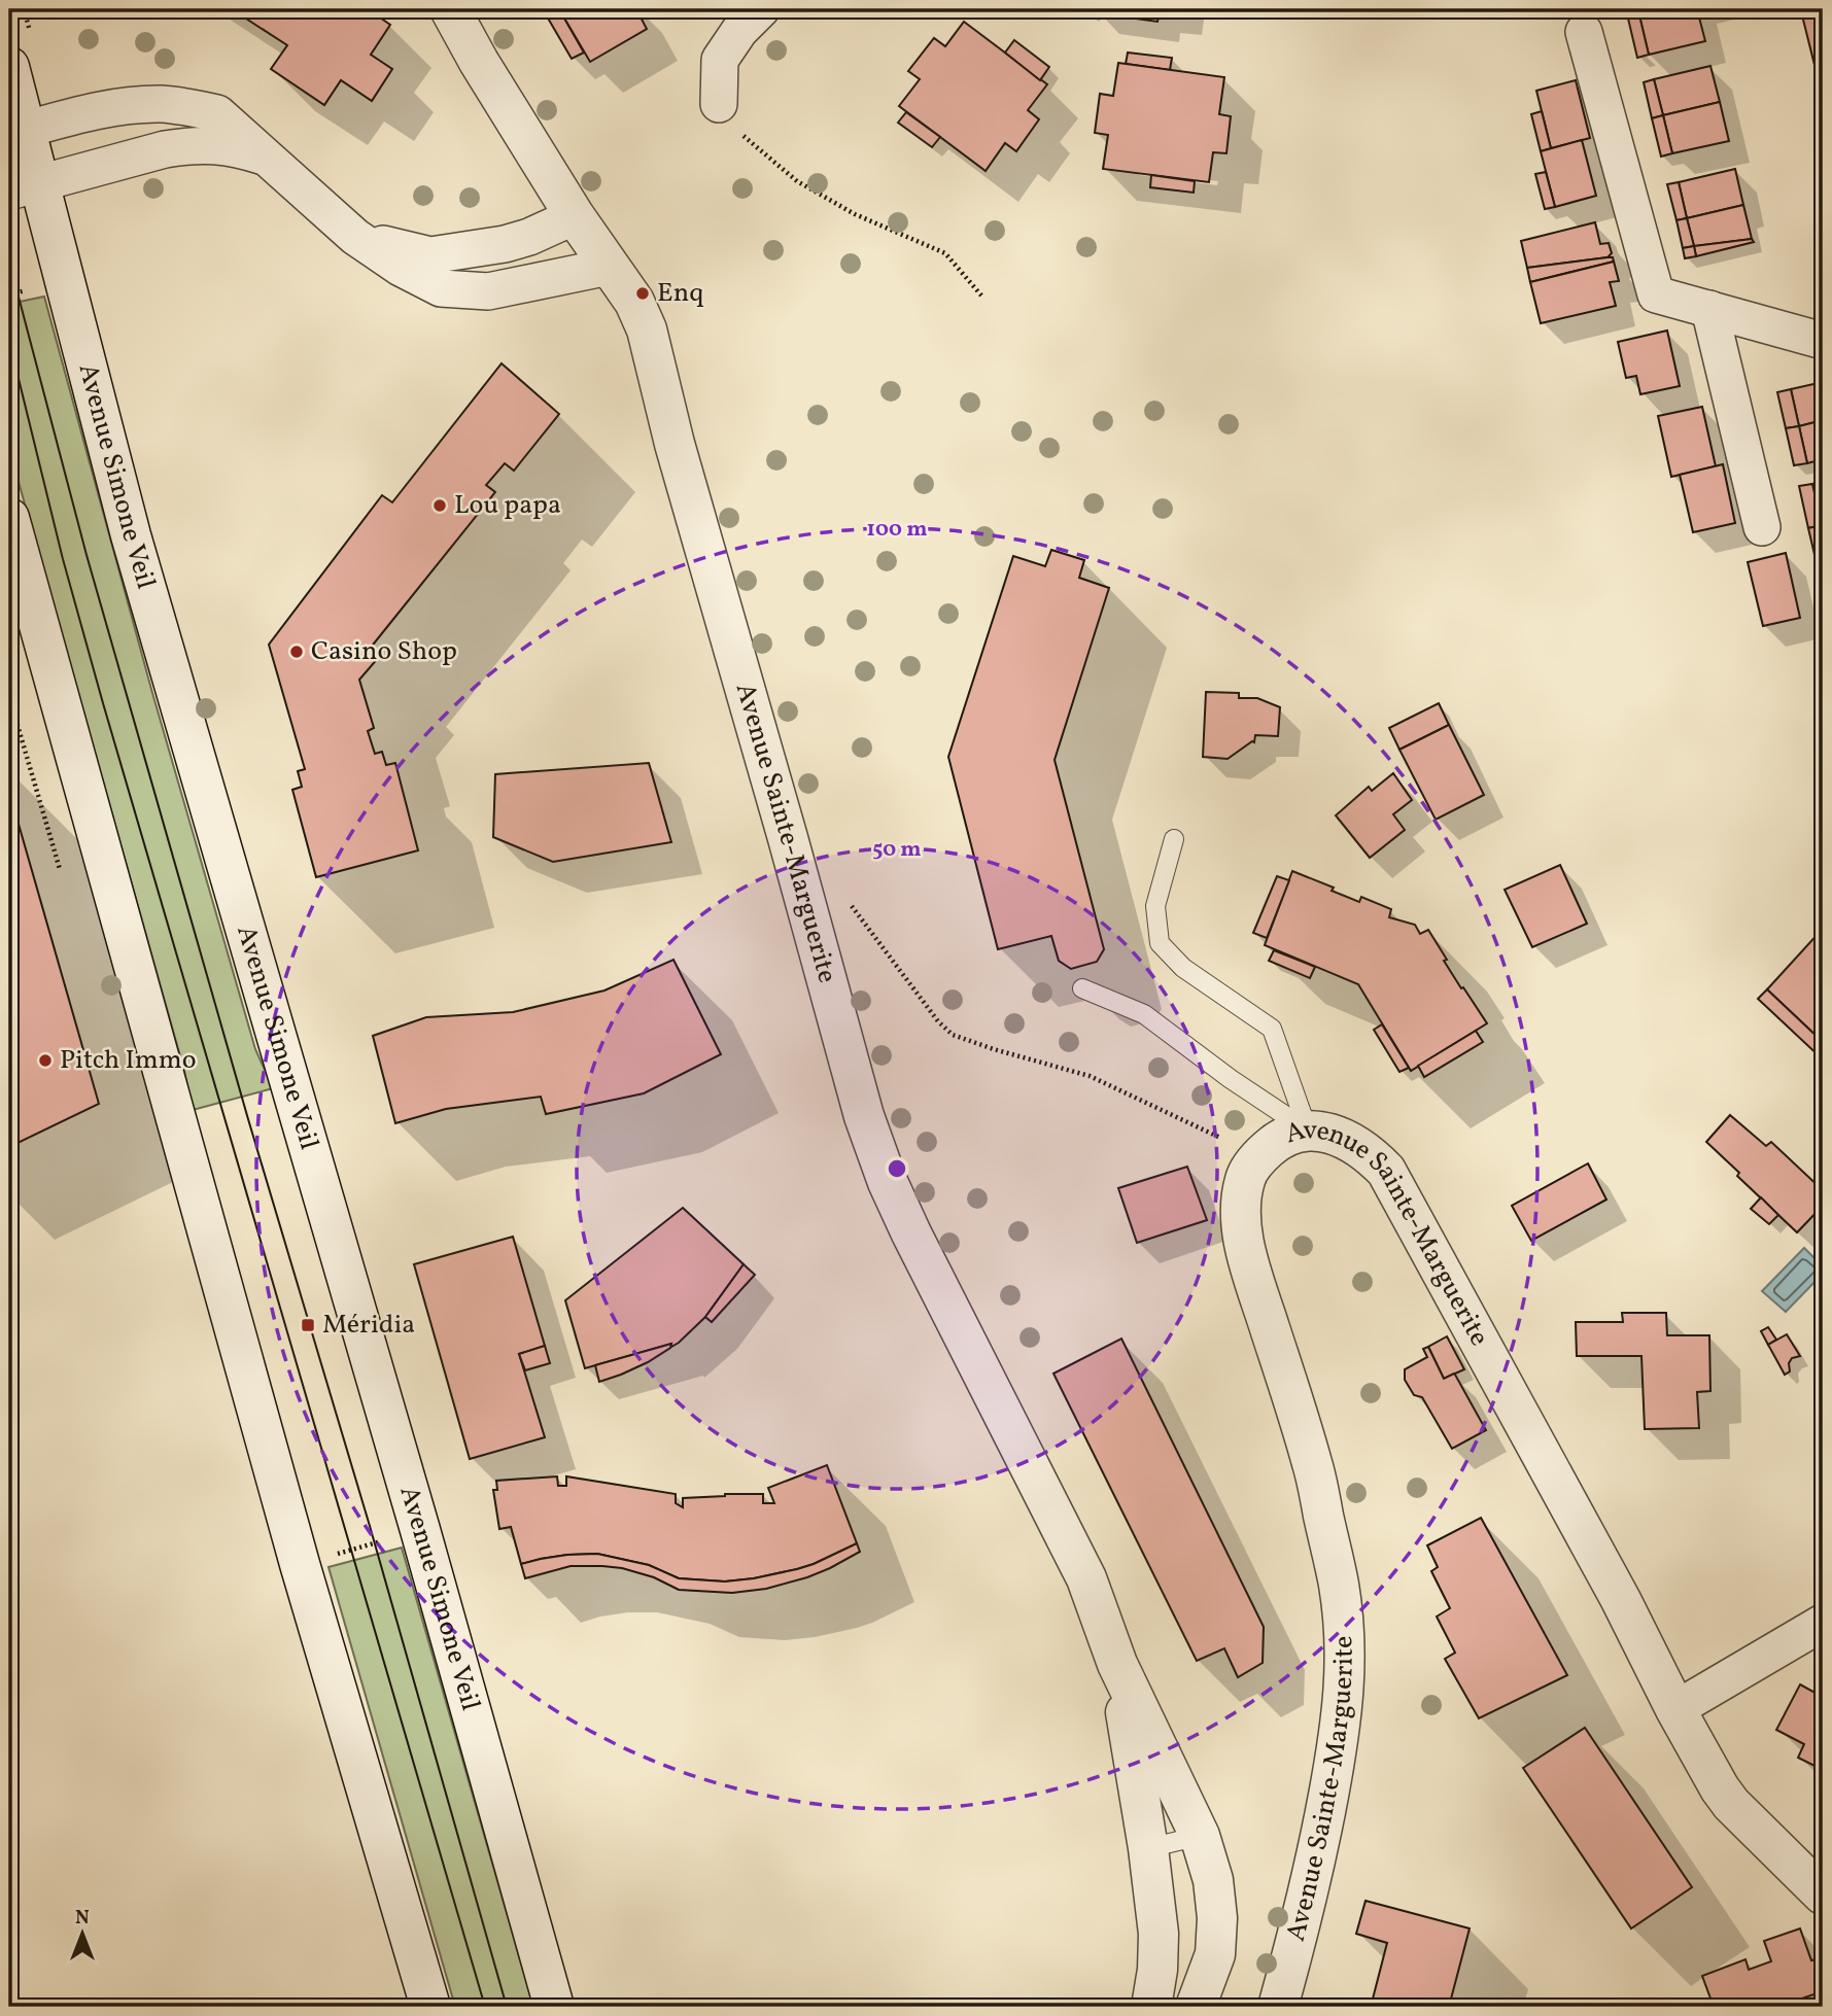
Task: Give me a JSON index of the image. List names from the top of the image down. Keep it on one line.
{"streets":{"street":["Avenue Simone Veil","Avenue Sainte-Marguerite"]},"places":{"other":["Enq","Lou papa","Casino Shop","Pitch Immo"],"transit":["Méridia"]},"north":"top","rings":["100 m","50 m"]}
